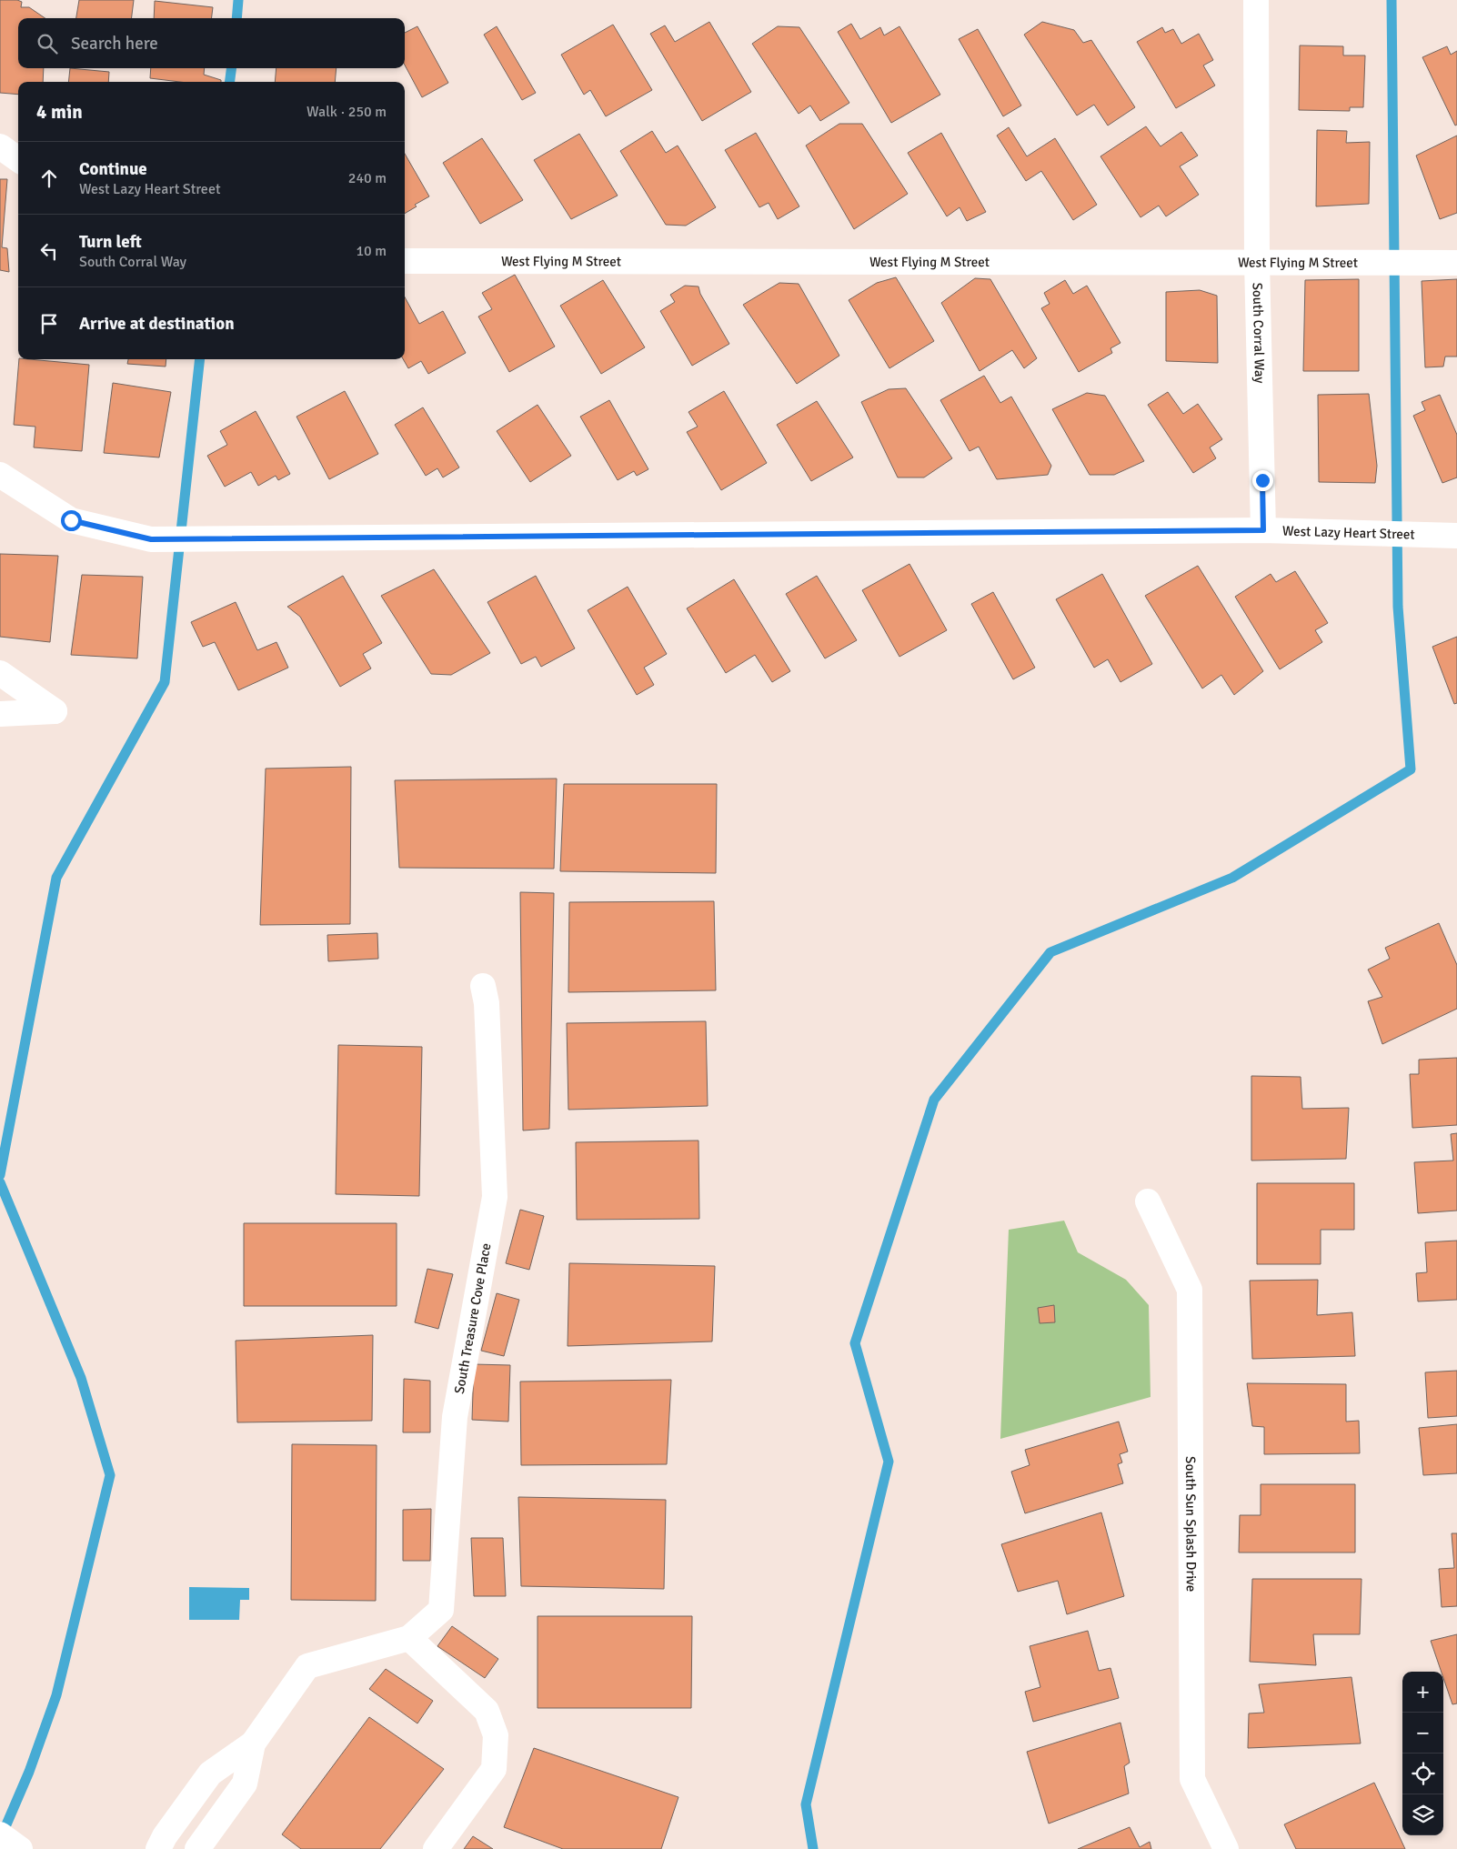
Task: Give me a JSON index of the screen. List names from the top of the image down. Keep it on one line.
{"streets":{"street":["West Flying M Street","South Corral Way","West Lazy Heart Street","South Treasure Cove Place","South Sun Splash Drive"]},"crossings":[["West Flying M Street","South Corral Way"],["South Corral Way","West Lazy Heart Street"]],"page":{"search":"Search here","heading":["4 min","Walk · 250 m"],"list":[["Continue","West Lazy Heart Street","240 m"],["Turn left","South Corral Way","10 m"],"Arrive at destination"],"map_buttons":["+","−"]}}
